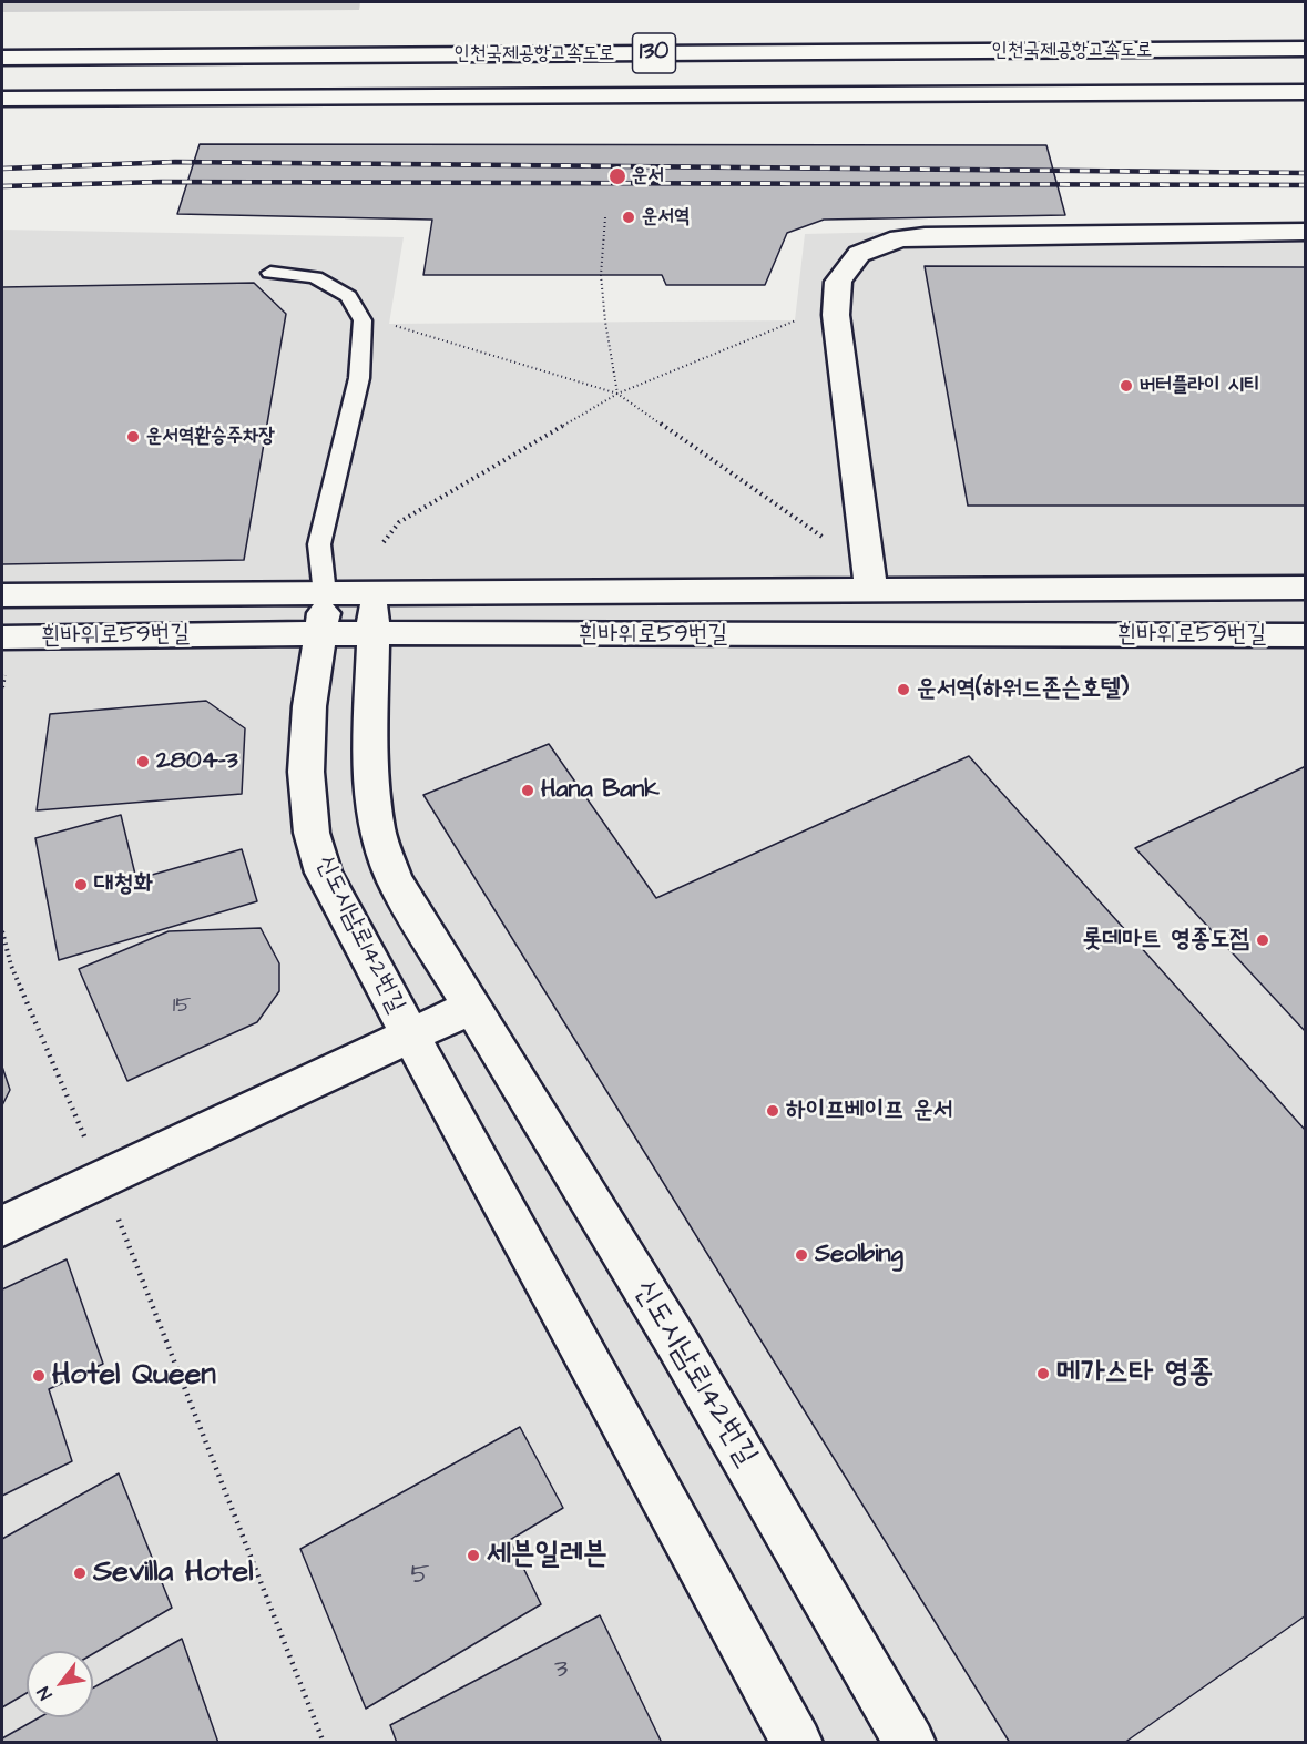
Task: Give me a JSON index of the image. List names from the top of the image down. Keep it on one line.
{"streets":{"main road":["인천국제공항고속도로","130","흰바위로59번길","신도시남로142번길"]},"crossings":[["흰바위로59번길","신도시남로142번길"]],"places":["운서","운서역","버터플라이 시티","운서역환승주차장","운서역(하워드존슨호텔)","2804-3","Hana Bank","대청화","롯데마트 영종도점","하이프베이프 운서","Seolbing","메가스타 영종","Hotel Queen","세븐일레븐","Sevilla Hotel"],"house_numbers":["15","5","3"],"north":"bottom left"}
